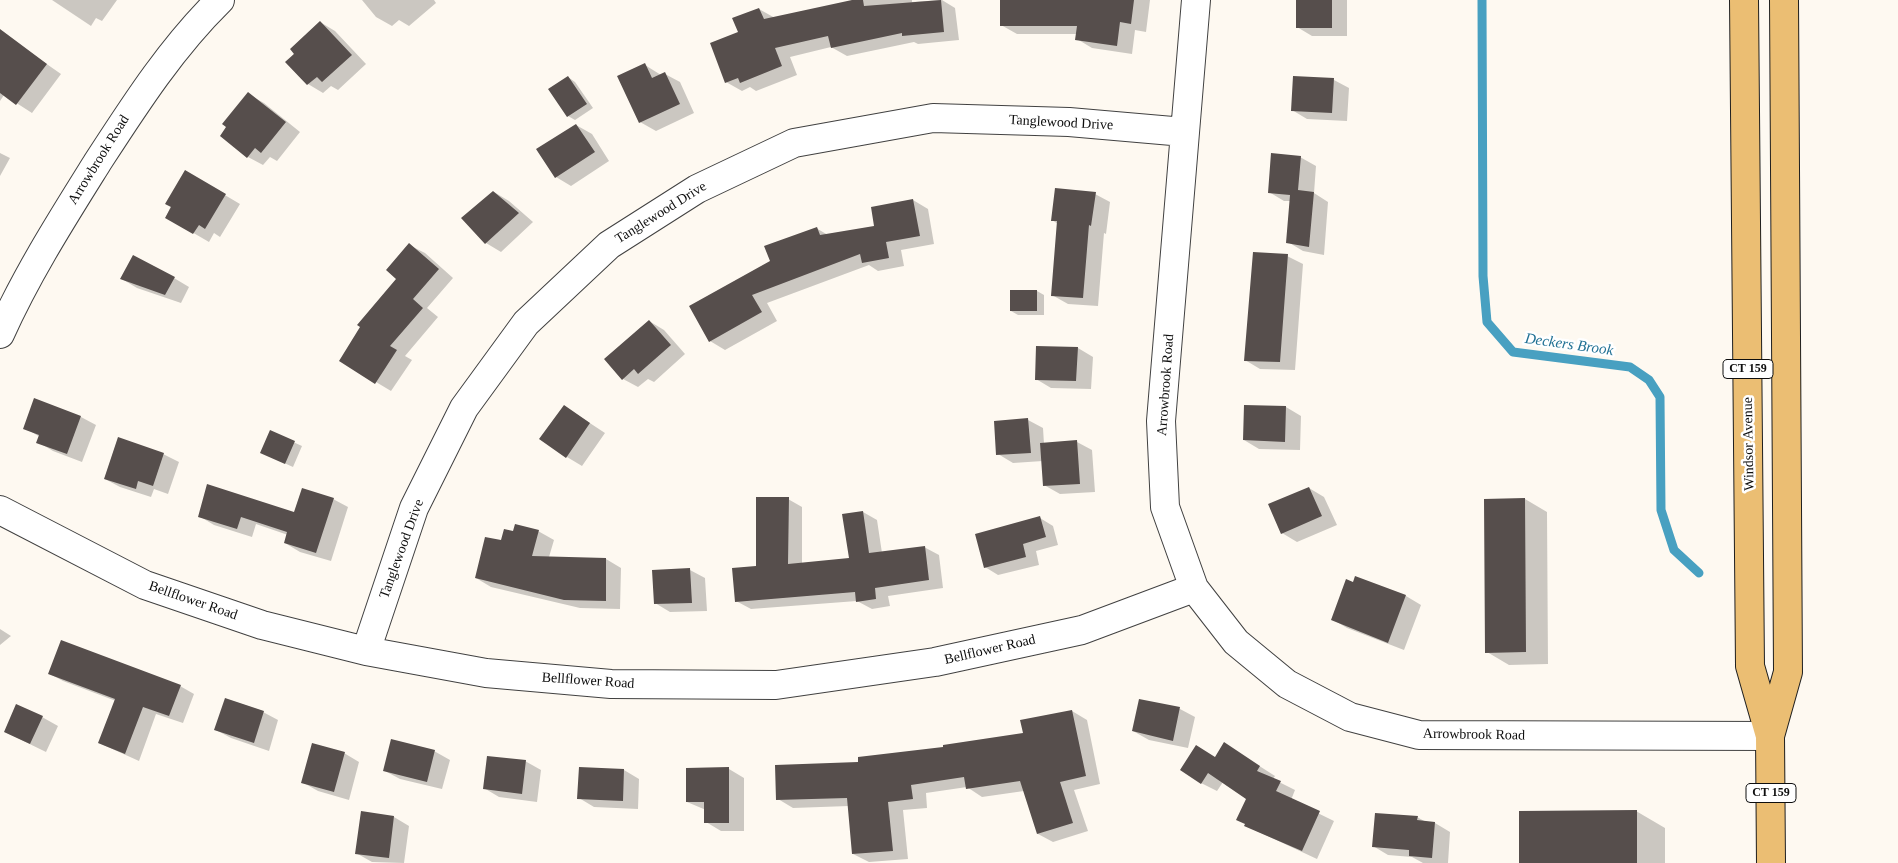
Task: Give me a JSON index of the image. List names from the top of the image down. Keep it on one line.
{"streets":{"main road":["CT 159","Windsor Avenue"],"street":["Tanglewood Drive","Arrowbrook Road","Bellflower Road"]},"crossings":[["Tanglewood Drive","Arrowbrook Road"],["Tanglewood Drive","Bellflower Road"],["Arrowbrook Road","Windsor Avenue"],["Arrowbrook Road","Bellflower Road"]],"water":["Deckers Brook"]}
